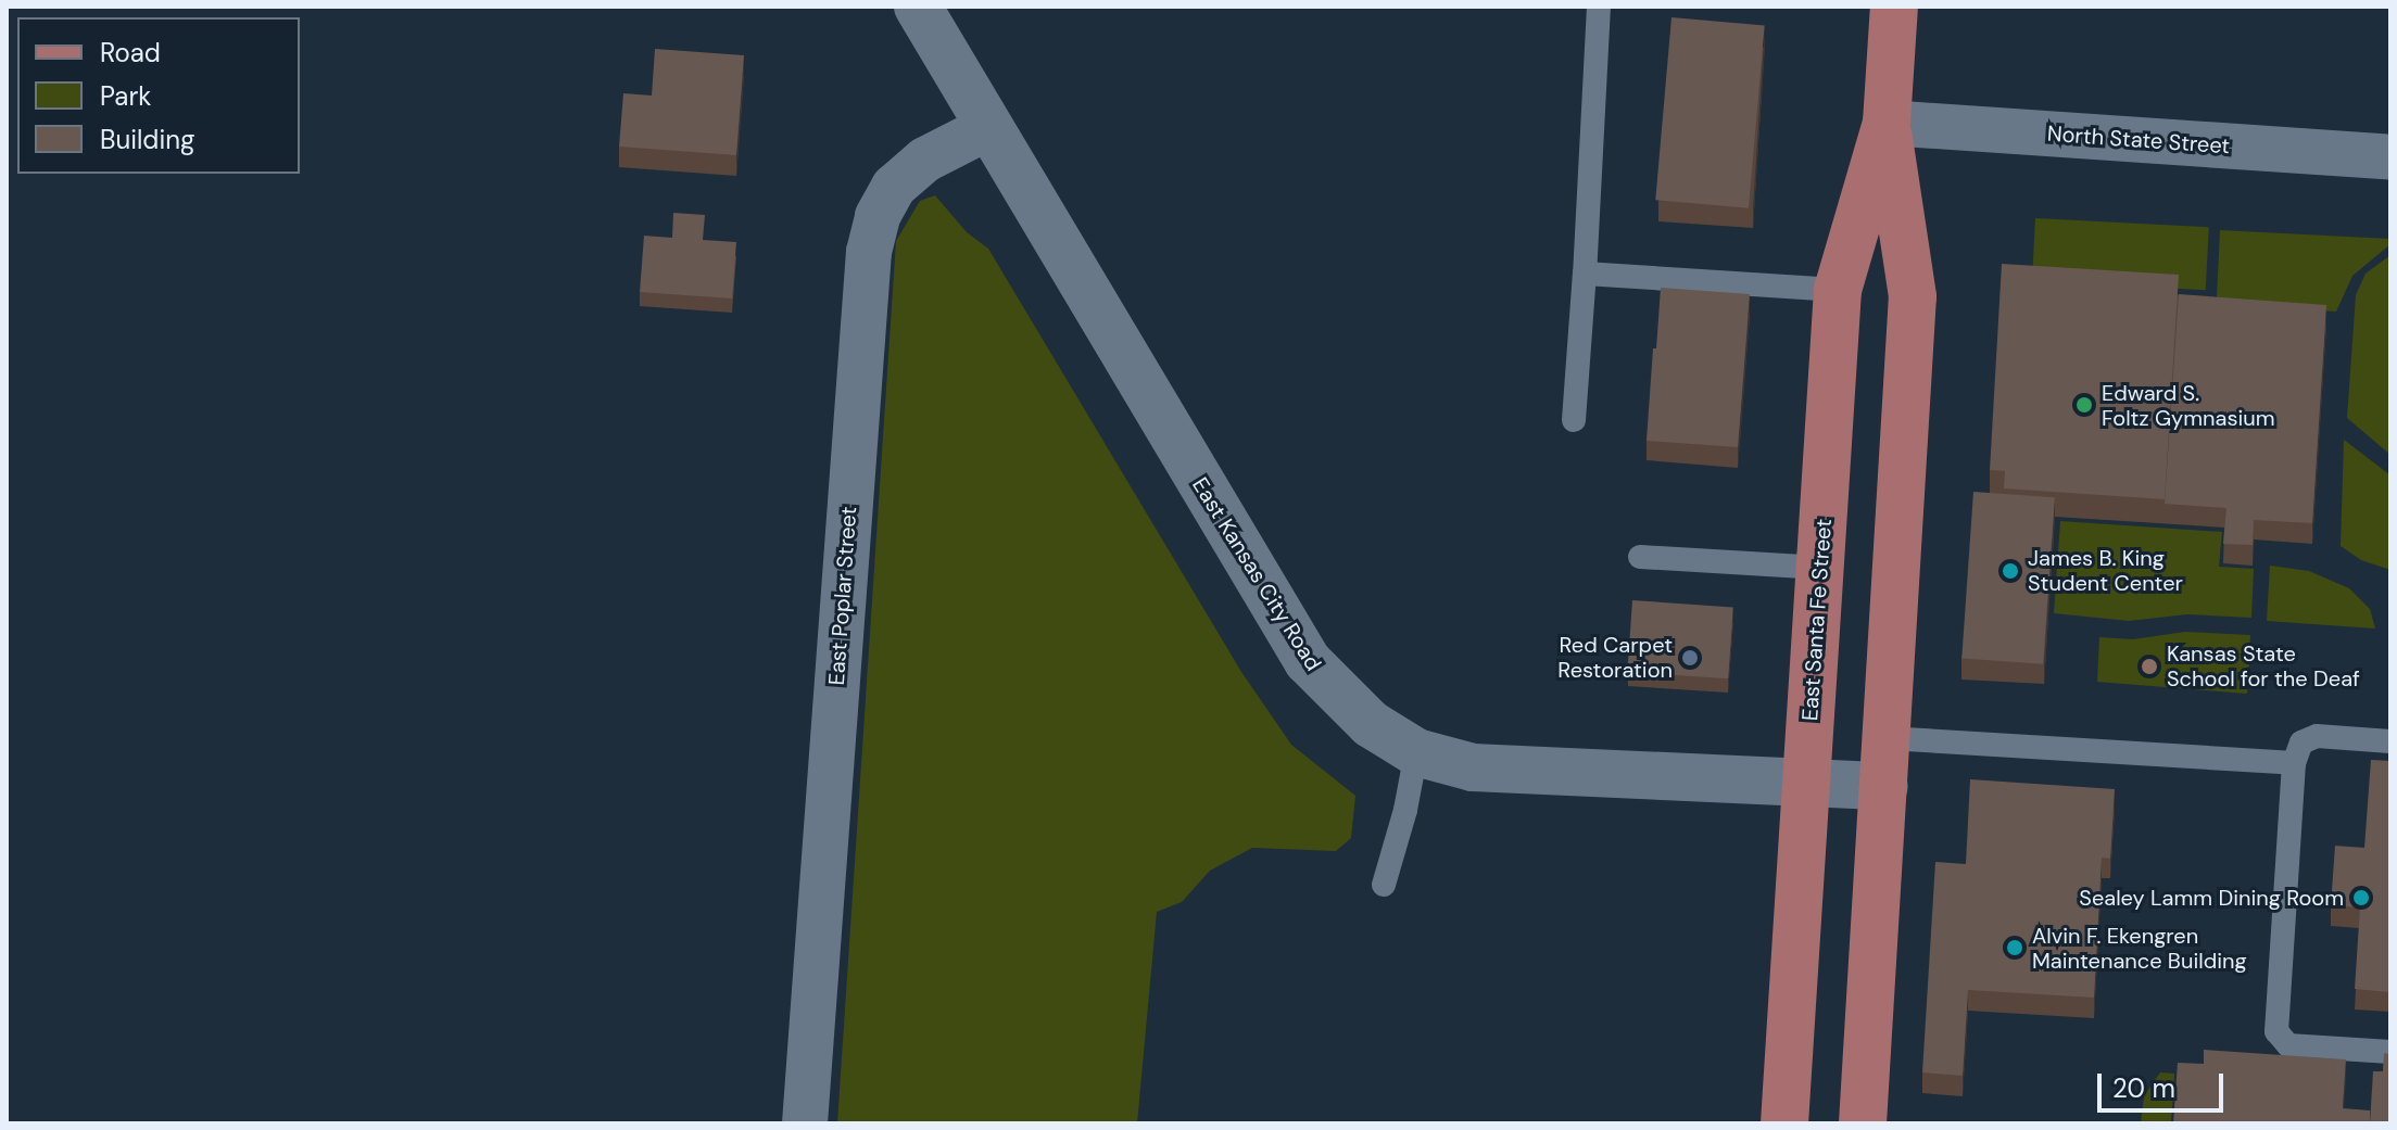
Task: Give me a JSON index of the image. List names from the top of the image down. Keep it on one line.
{"streets":{"main road":["East Santa Fe Street"],"street":["North State Street","East Kansas City Road","East Poplar Street"]},"crossings":[["North State Street","East Santa Fe Street"],["East Kansas City Road","East Poplar Street"],["East Kansas City Road","East Santa Fe Street"]],"places":["Edward S. Foltz Gymnasium","James B. King Student Center","Red Carpet Restoration","Kansas State School for the Deaf","Sealey Lamm Dining Room","Alvin F. Ekengren Maintenance Building"],"legend":["Road","Park","Building"],"scale_bar":"20 m"}
